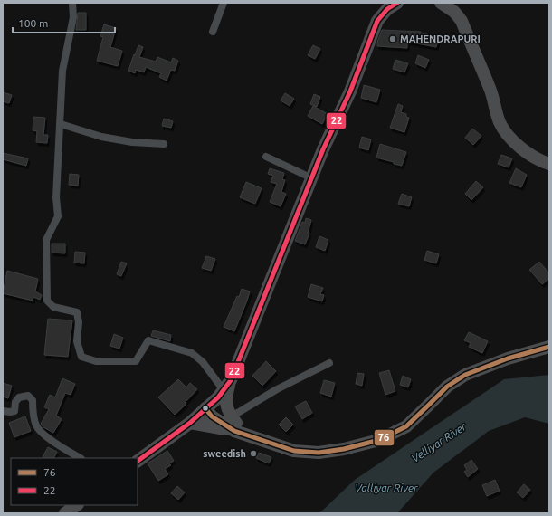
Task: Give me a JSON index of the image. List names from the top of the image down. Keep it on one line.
{"water":["Velliyar River","Valliyar River"],"places":["MAHENDRAPURI","sweedish"],"lines":["transit line 22","transit line 76"],"legend":["76","22"],"scale_bar":"100 m"}
